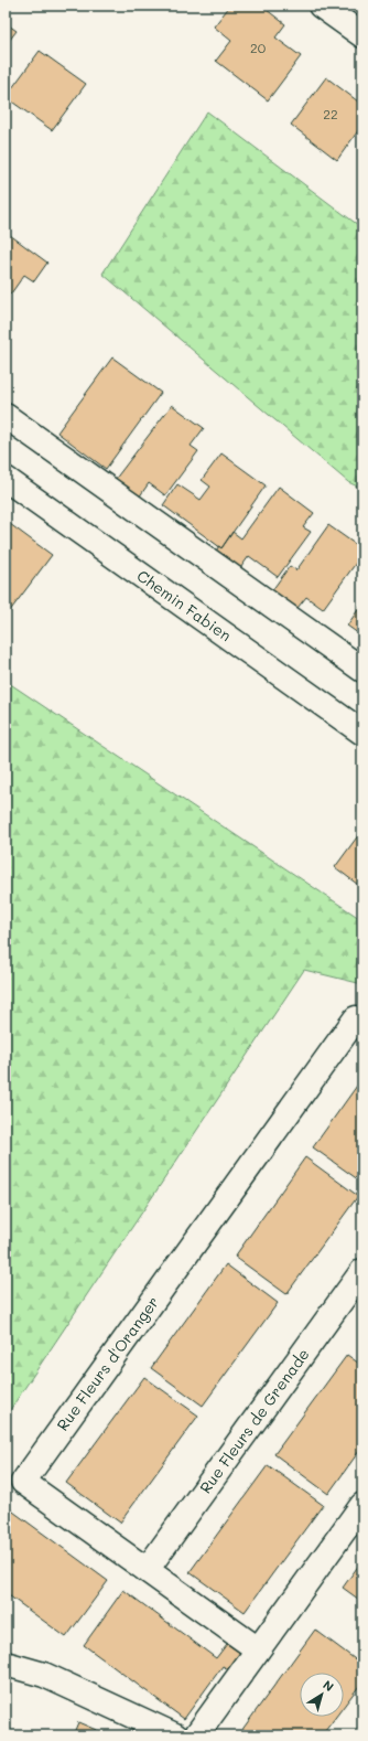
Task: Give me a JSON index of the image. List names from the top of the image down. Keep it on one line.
{"streets":{"street":["Chemin Fabien","Rue Fleurs d'Oranger","Rue Fleurs de Grenade"]},"crossings":[["Rue Fleurs d'Oranger","Rue Fleurs de Grenade"]],"house_numbers":["20","22"],"north":"top right"}
